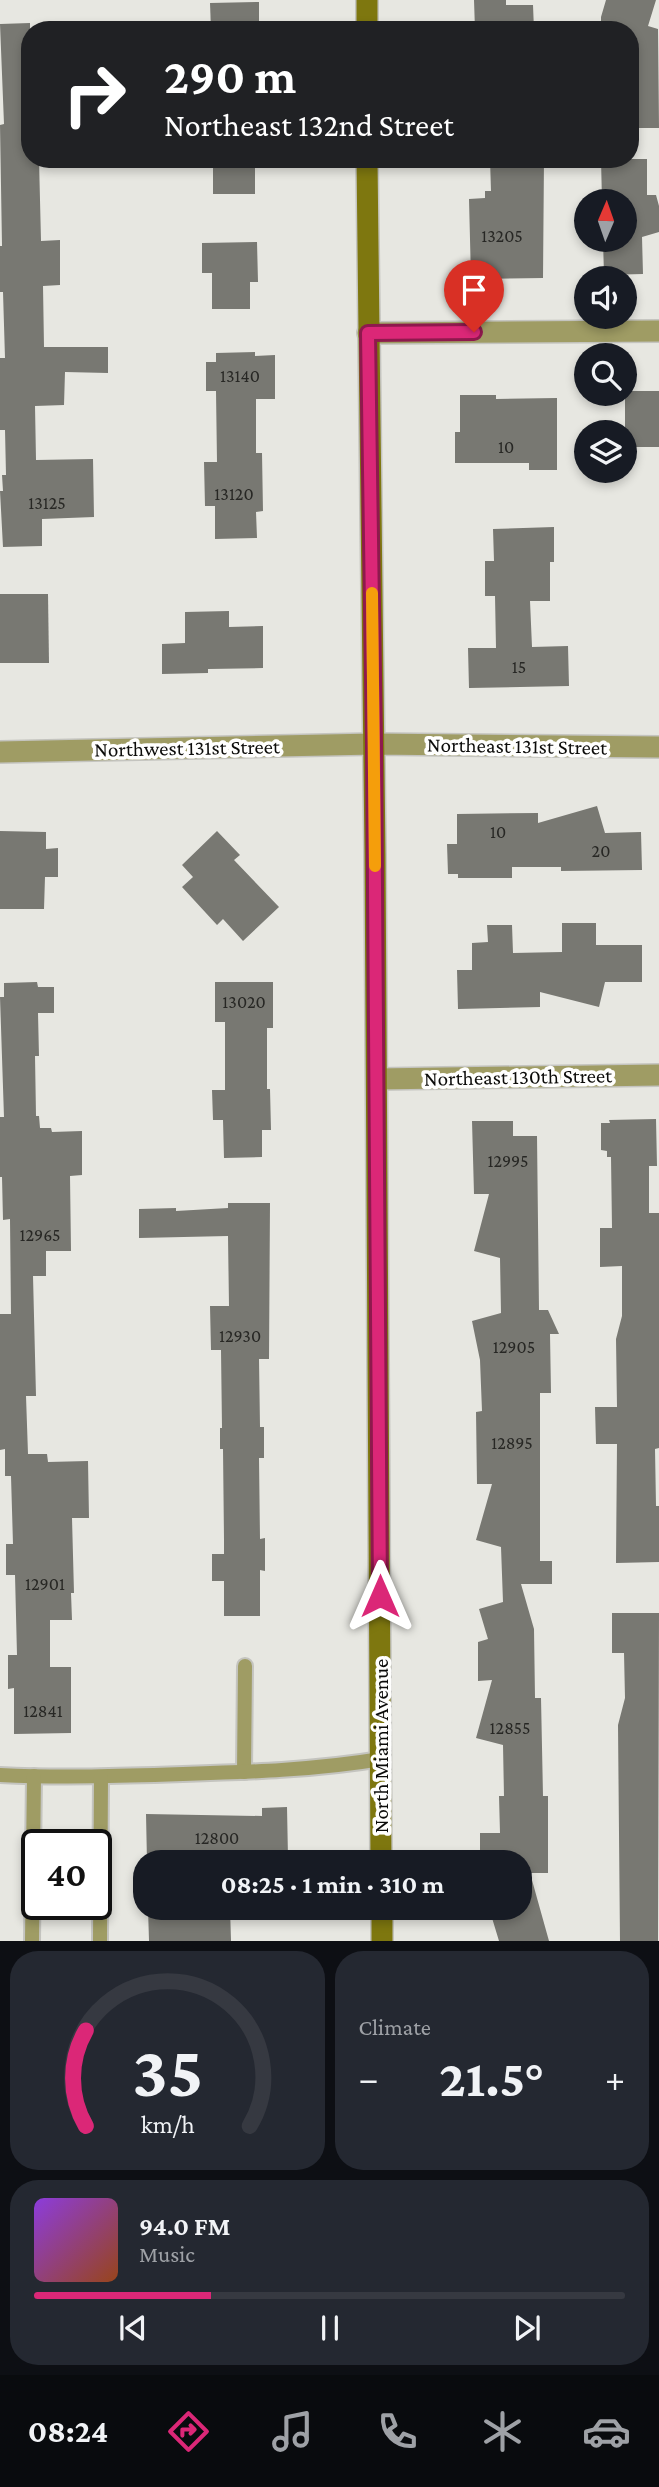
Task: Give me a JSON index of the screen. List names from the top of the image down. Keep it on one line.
{"streets":{"street":["Northeast 131st Street","Northwest 131st Street","Northeast 130th Street","North Miami Avenue"]},"crossings":[["Northeast 131st Street","Northwest 131st Street"],["Northeast 131st Street","North Miami Avenue"],["Northwest 131st Street","North Miami Avenue"],["Northeast 130th Street","North Miami Avenue"]],"house_numbers":["13205","13140","10","13120","13125","15","10","20","13020","12995","12965","12930","12905","12895","12901","12841","12855","12800"],"north":"top","page":{"turn":["290 m","Northeast 132nd Street"],"limit":"40","trip":"08:25 · 1 min · 310 m","tile":"Climate","heat":["−","21.5°","+"],"song":["94.0 FM","Music"],"tabs":"08:24","gauge":["35","km/h"]}}
